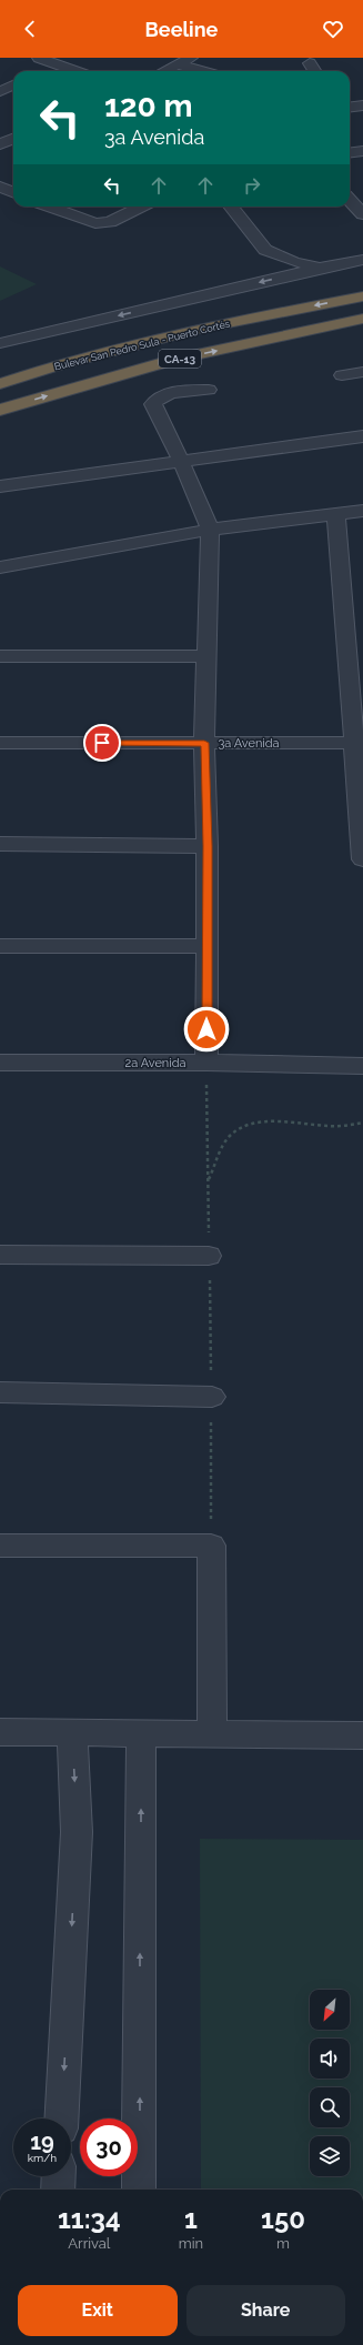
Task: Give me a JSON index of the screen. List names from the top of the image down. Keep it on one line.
{"streets":{"highway":["Bulevar San Pedro Sula - Puerto Cortés","CA-13"],"street":["3a Avenida","2a Avenida"]},"north":"bottom left","page":{"header":"Beeline","turn":["120 m","3a Avenida"],"speed":"19 km/h","limit":"30","eta":["11:34","Arrival","1","min","150","m"],"buttons":["Exit","Share"]}}
